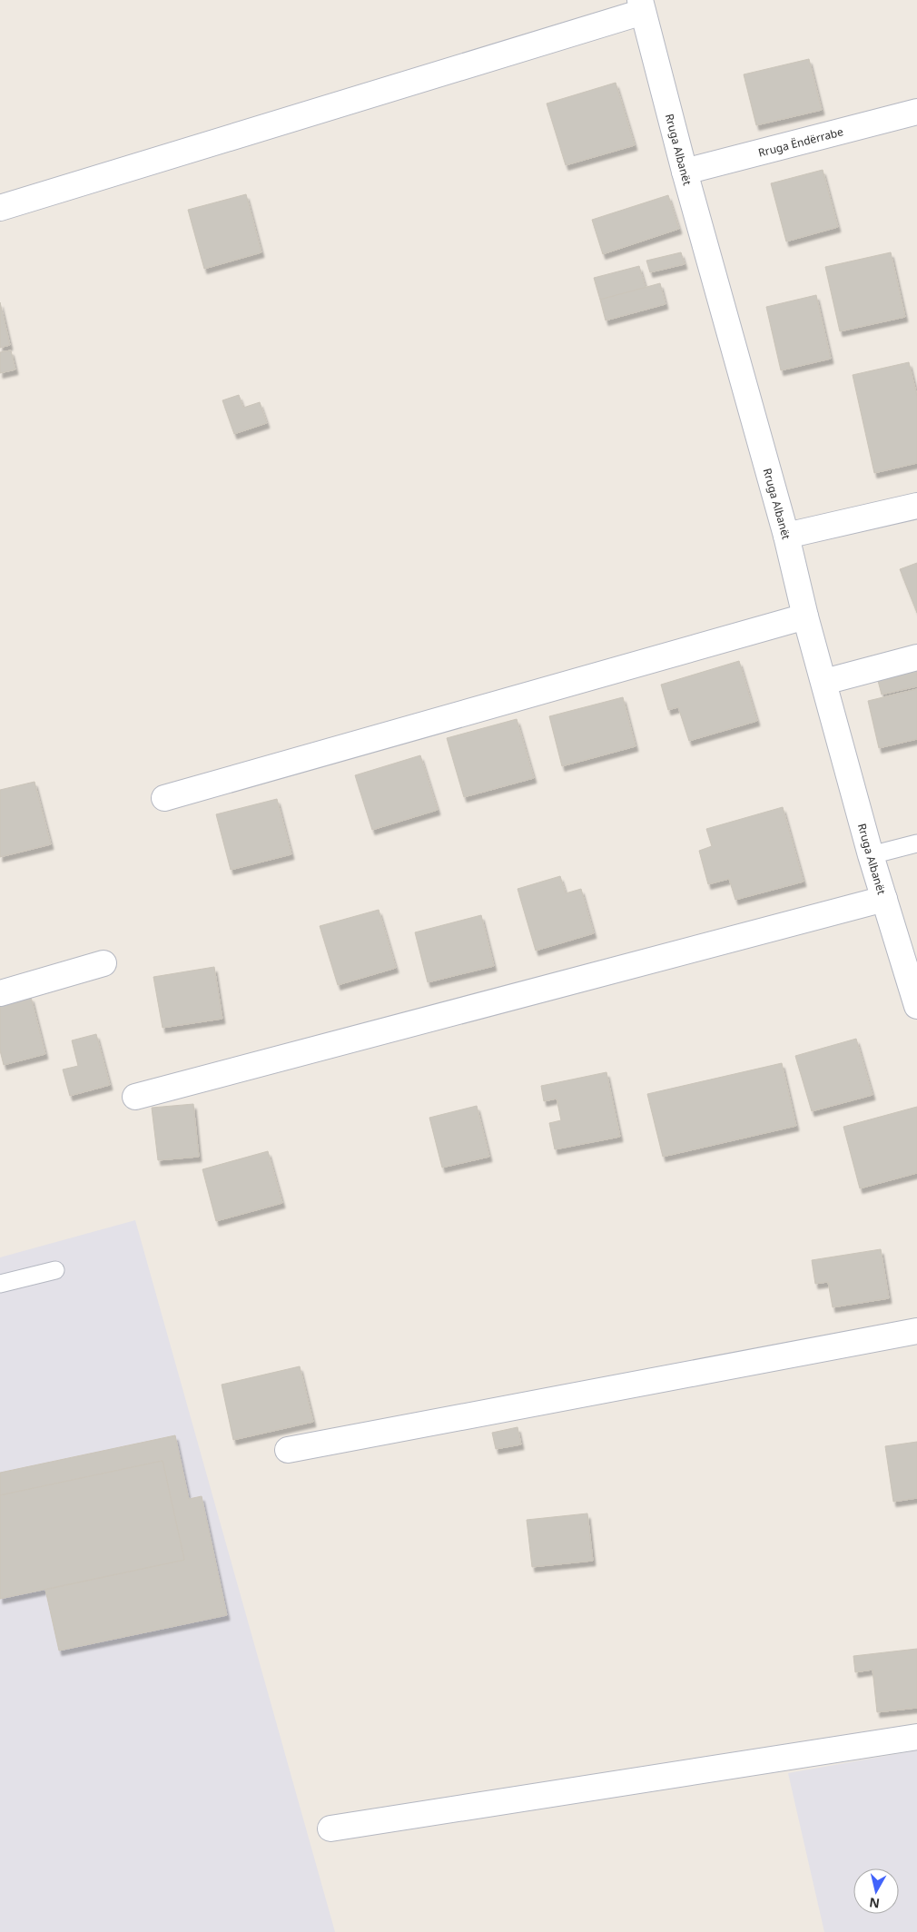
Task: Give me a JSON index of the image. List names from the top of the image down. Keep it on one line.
{"streets":{"street":["Rruga Ëndërrabe","Rruga Albanët"]},"crossings":[["Rruga Ëndërrabe","Rruga Albanët"]],"north":"bottom"}
